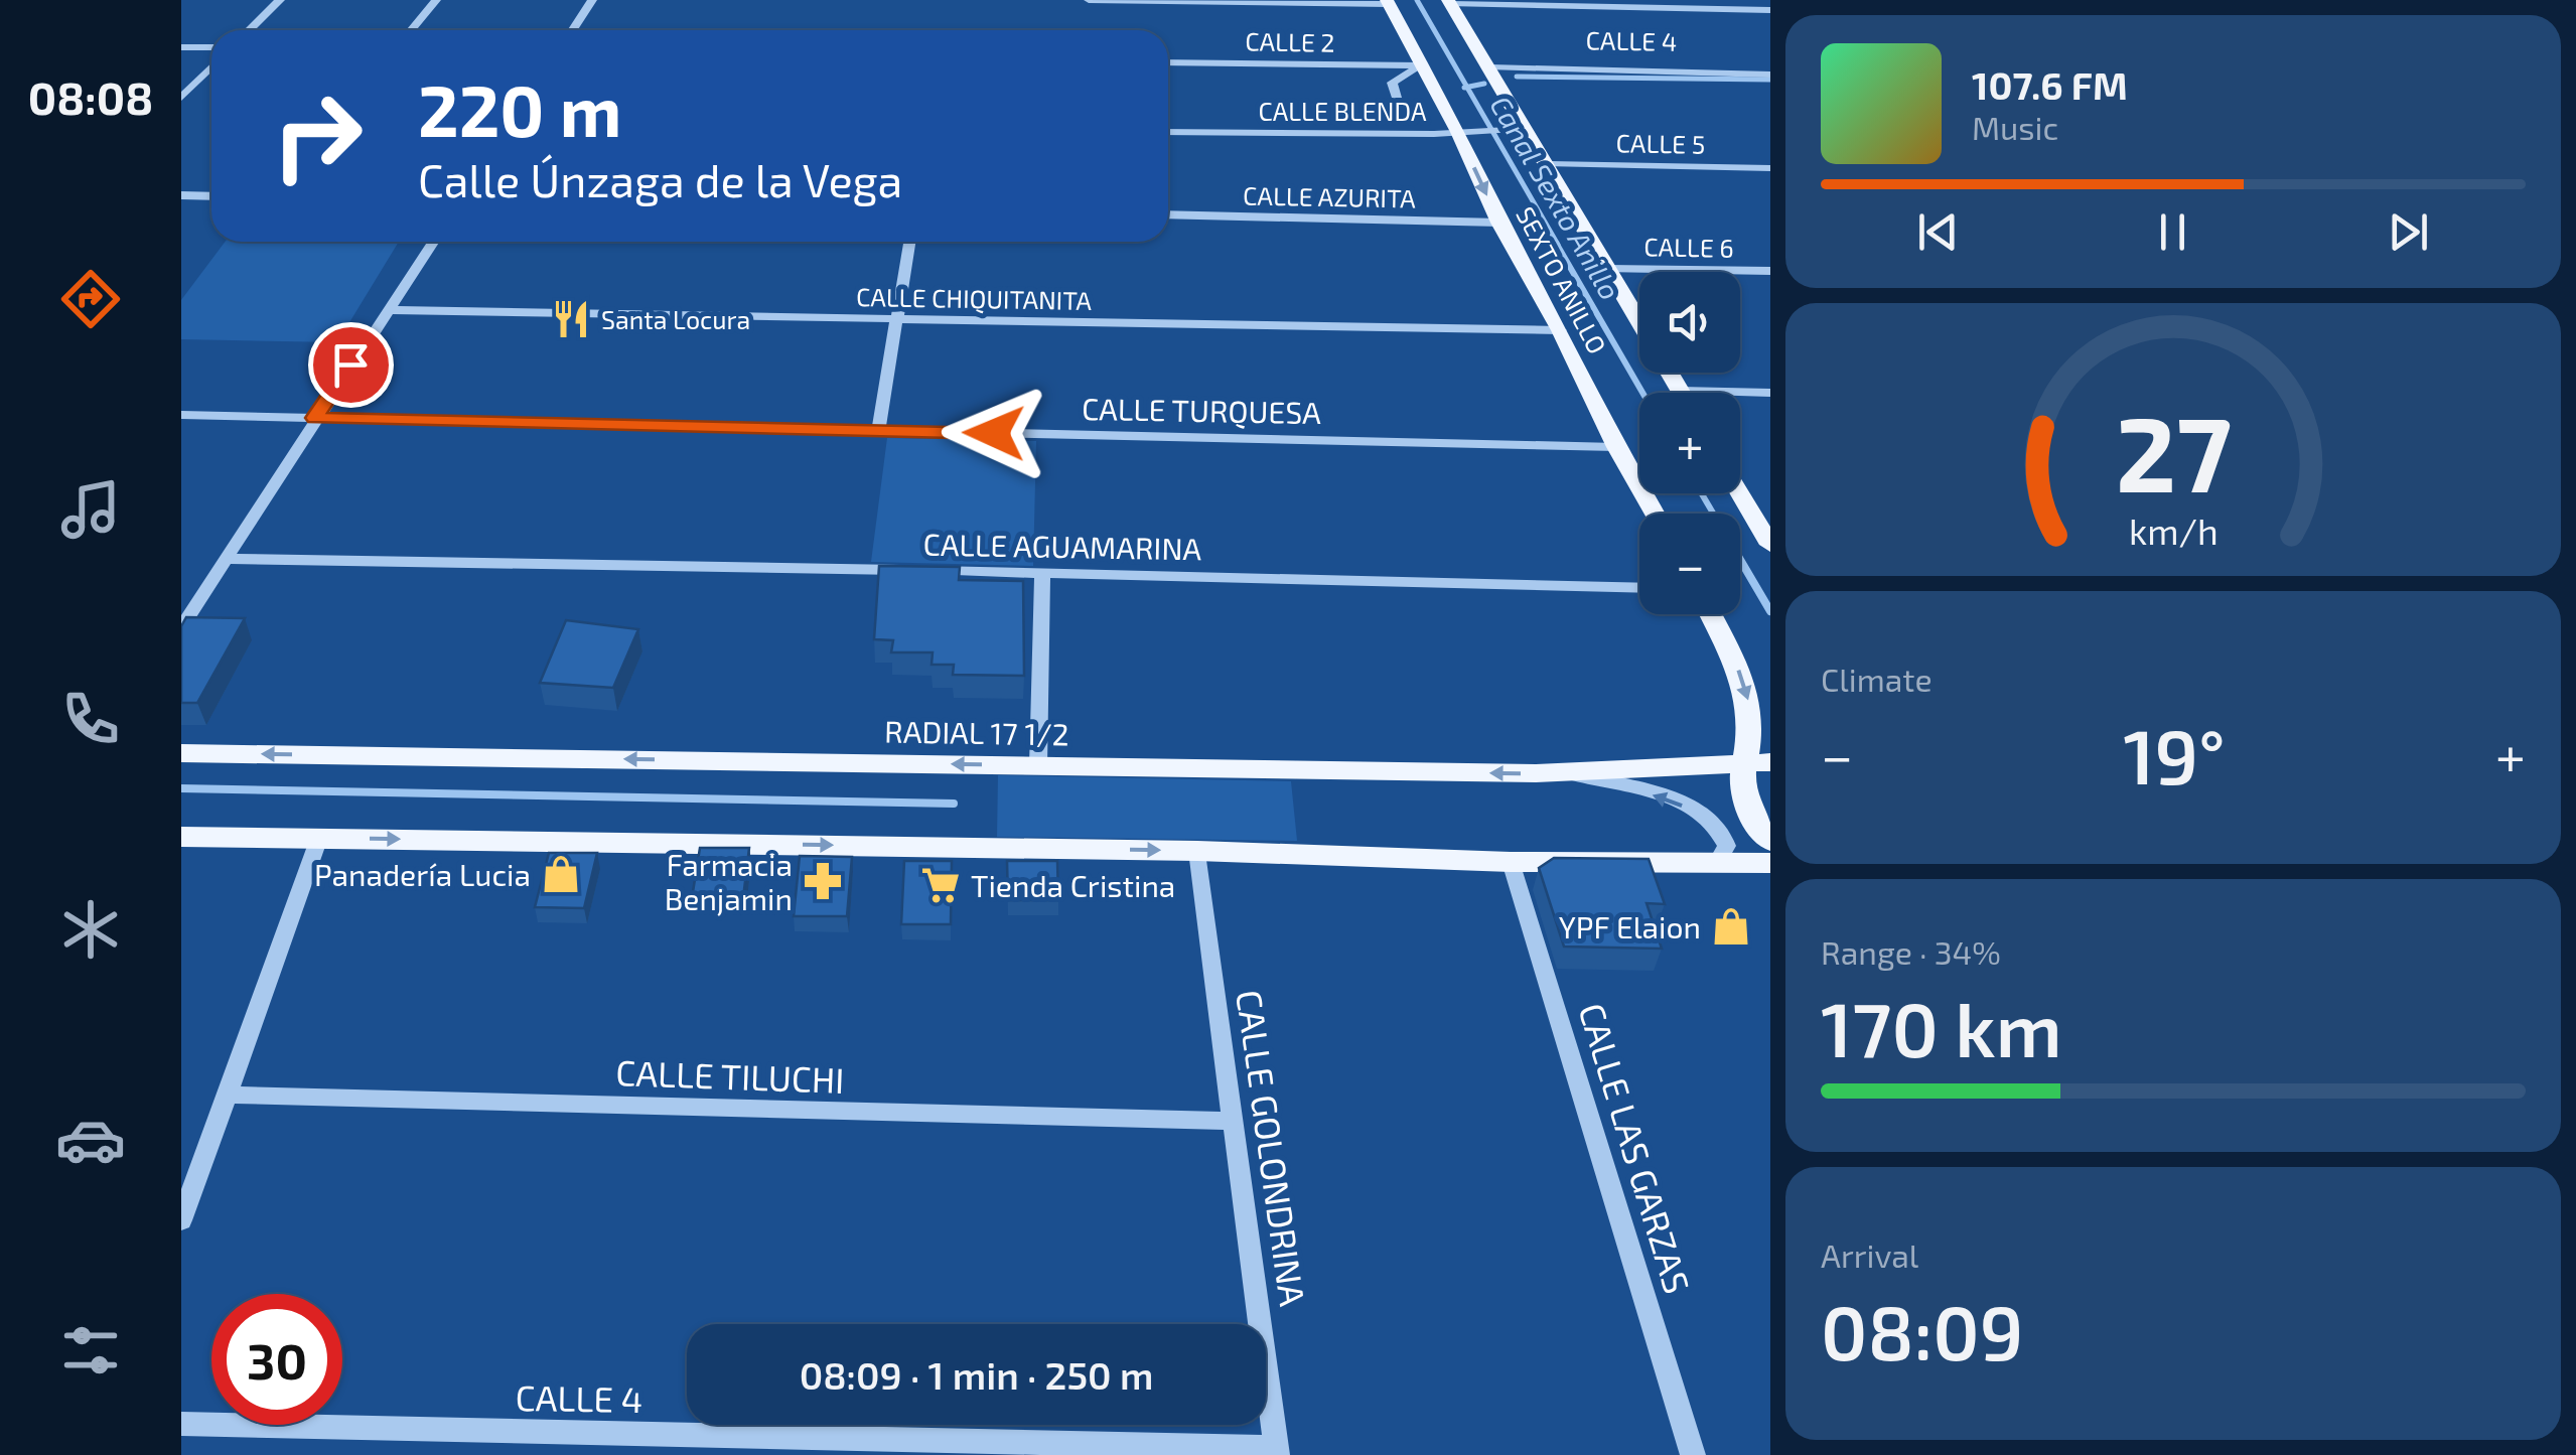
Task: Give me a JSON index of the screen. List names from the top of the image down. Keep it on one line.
{"streets":{"main road":["SEXTO ANILLO","RADIAL 17 1/2"],"street":["CALLE 4","CALLE 2","CALLE BLENDA","CALLE 5","CALLE AZURITA","CALLE 6","CALLE CHIQUITANITA","CALLE TURQUESA","CALLE AGUAMARINA","CALLE TILUCHI","CALLE GOLONDRINA","CALLE LAS GARZAS"]},"crossings":[["CALLE 4","SEXTO ANILLO"],["CALLE 4","CALLE GOLONDRINA"],["CALLE 2","SEXTO ANILLO"],["CALLE BLENDA","SEXTO ANILLO"],["CALLE 5","SEXTO ANILLO"],["CALLE AZURITA","SEXTO ANILLO"],["CALLE 6","SEXTO ANILLO"],["SEXTO ANILLO","CALLE CHIQUITANITA"],["SEXTO ANILLO","CALLE TURQUESA"],["CALLE TILUCHI","CALLE GOLONDRINA"]],"water":["Canal Sexto Anillo"],"places":{"restaurant":["Santa Locura"],"shop":["Panadería Lucia","YPF Elaion"],"pharmacy":["Farmacia Benjamin"],"supermarket":["Tienda Cristina"]},"page":{"tabs":"08:08","turn":["220 m","Calle Únzaga de la Vega"],"song":["107.6 FM","Music"],"map_buttons":["+","−"],"tile":["Climate",["Range · 34%","170 km"],["Arrival","08:09"]],"heat":["−","19°","+"],"limit":"30","trip":"08:09 · 1 min · 250 m","gauge":["27","km/h"]}}
